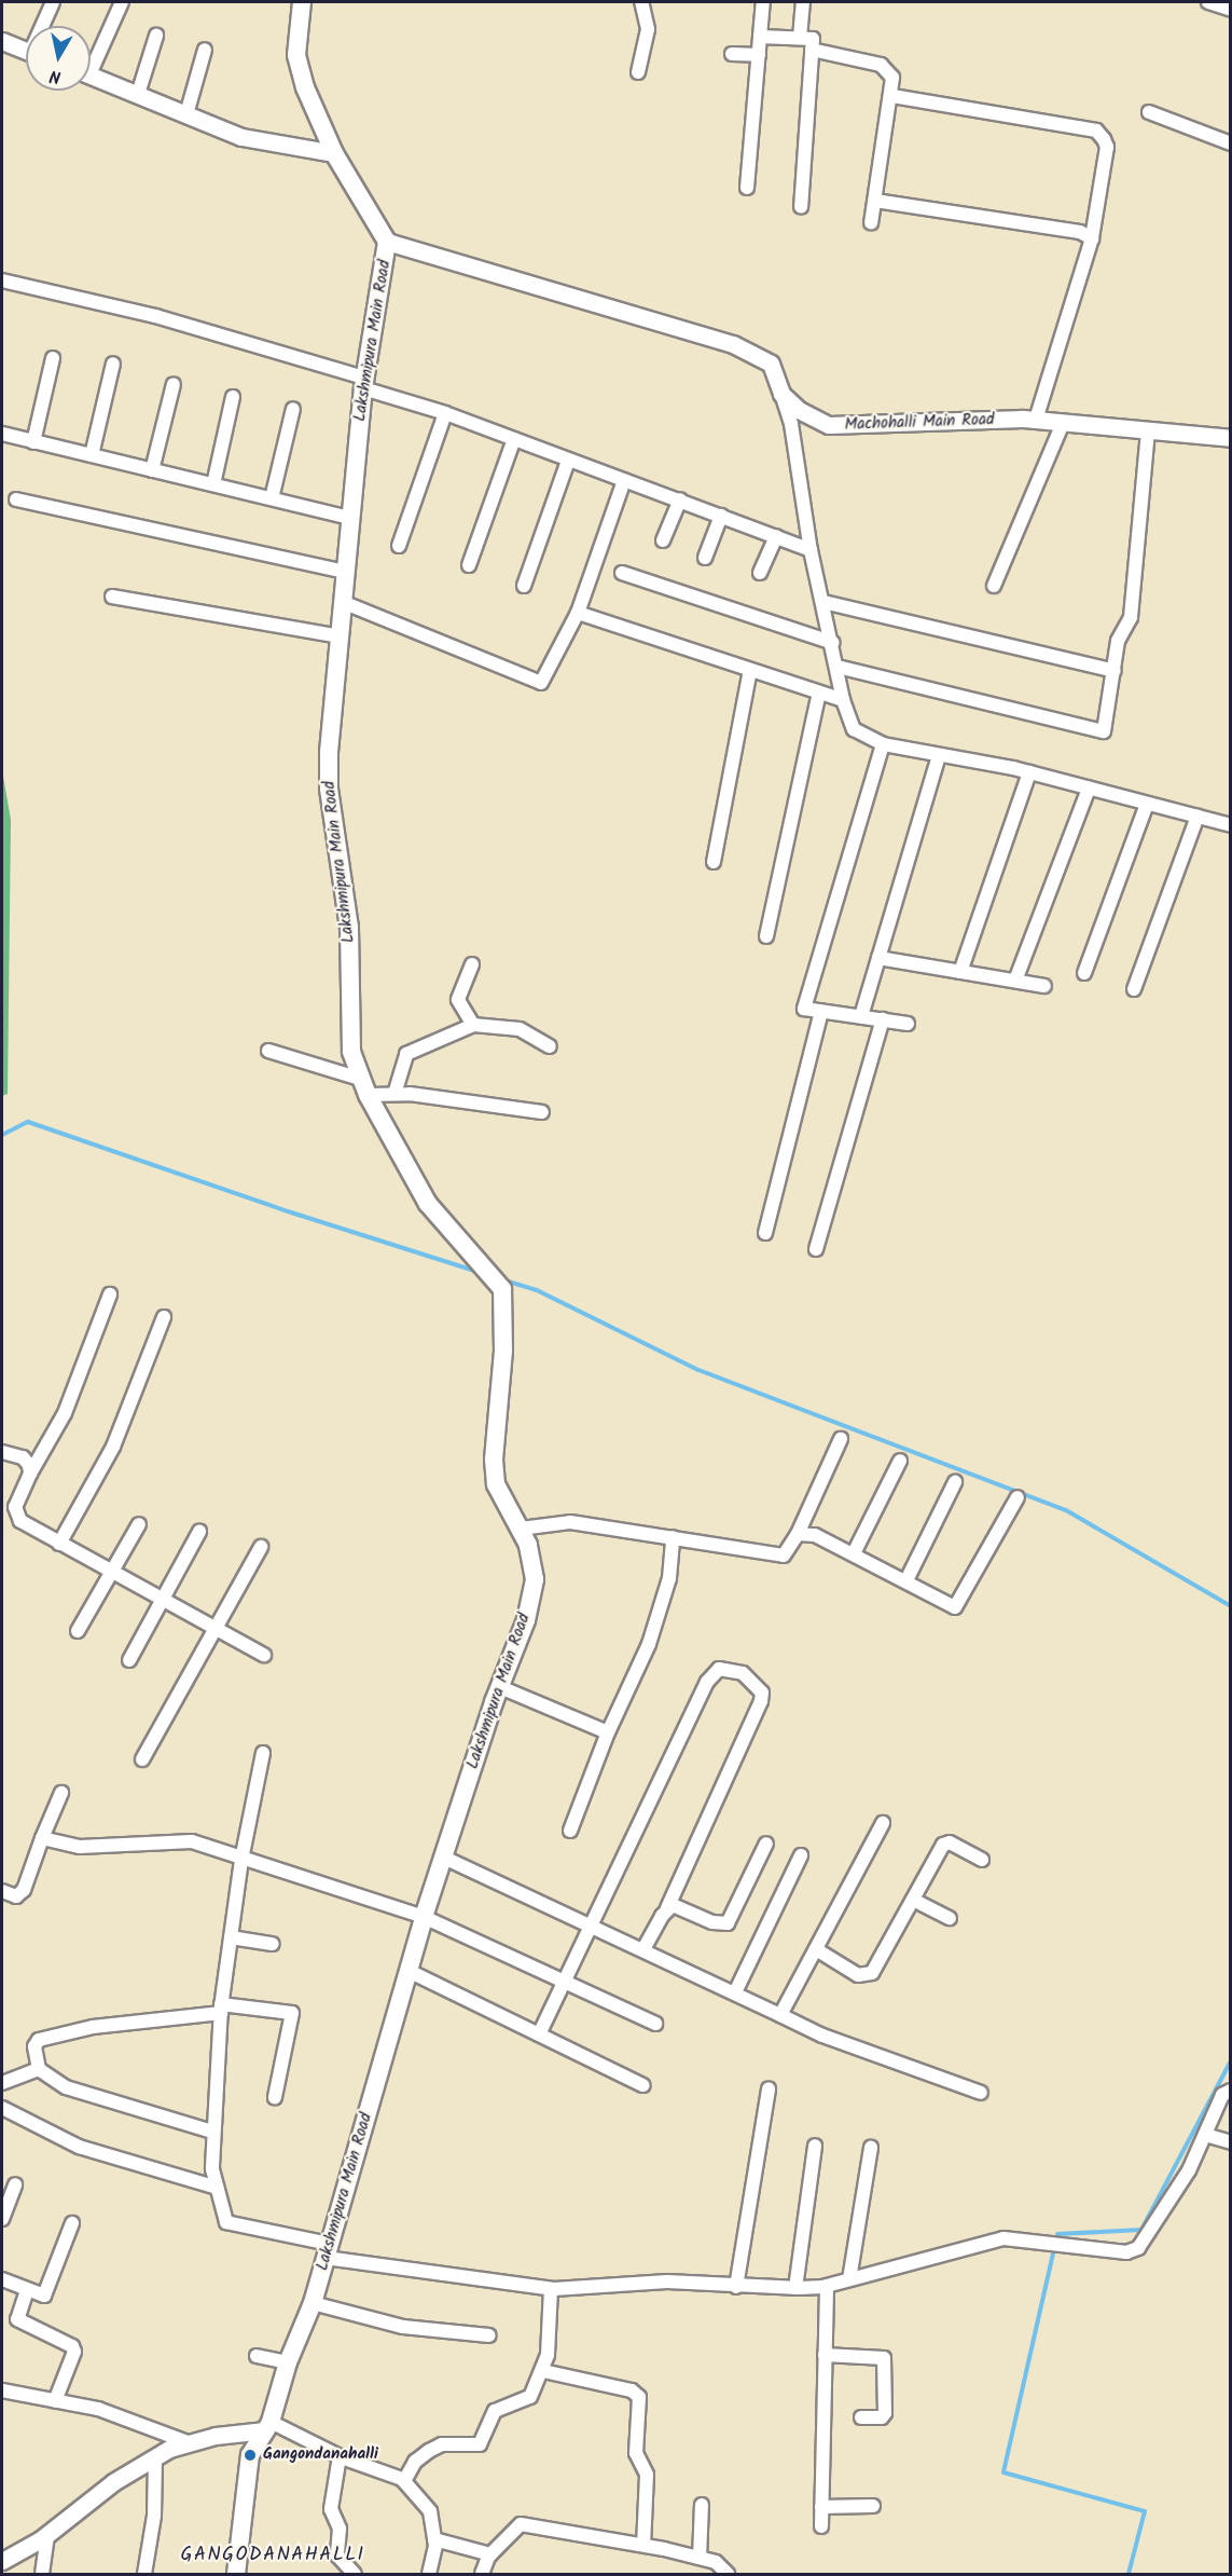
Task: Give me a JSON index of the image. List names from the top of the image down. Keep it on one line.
{"streets":{"main road":["Lakshmipura Main Road"],"street":["Machohalli Main Road"]},"districts":["GANGODANAHALLI"],"places":["Gangondanahalli"],"north":"bottom"}
